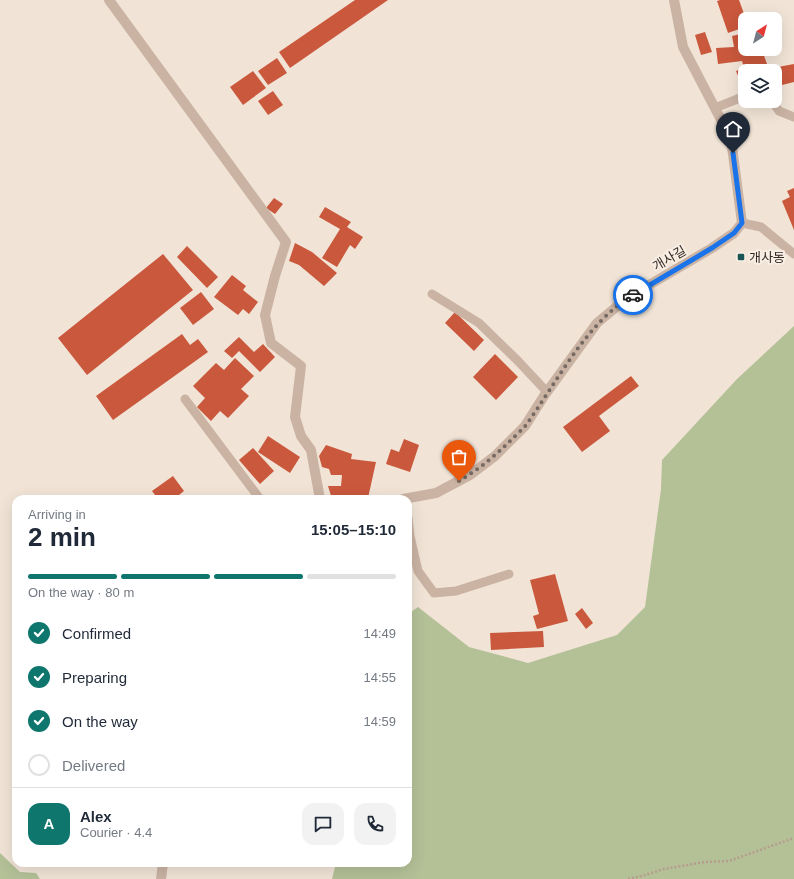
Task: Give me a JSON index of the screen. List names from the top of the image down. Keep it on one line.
{"streets":{"street":["개사길"]},"places":{"transit":["개사동"]},"north":"top right","page":{"heading":["2 min","Arriving in","15:05–15:10"],"panel":["Alex","Courier · 4.4"],"bar":"On the way · 80 m","list":[["Confirmed","14:49"],["Preparing","14:55"],["On the way","14:59"],"Delivered"],"round":"A"}}
